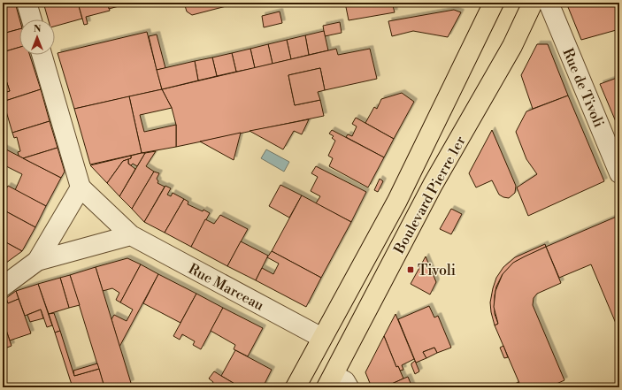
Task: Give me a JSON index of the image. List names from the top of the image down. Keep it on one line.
{"streets":{"main road":["Boulevard Pierre 1er"],"street":["Rue de Tivoli","Rue Marceau"]},"crossings":[["Boulevard Pierre 1er","Rue Marceau"]],"places":{"transit":["Tivoli"]},"north":"top"}
